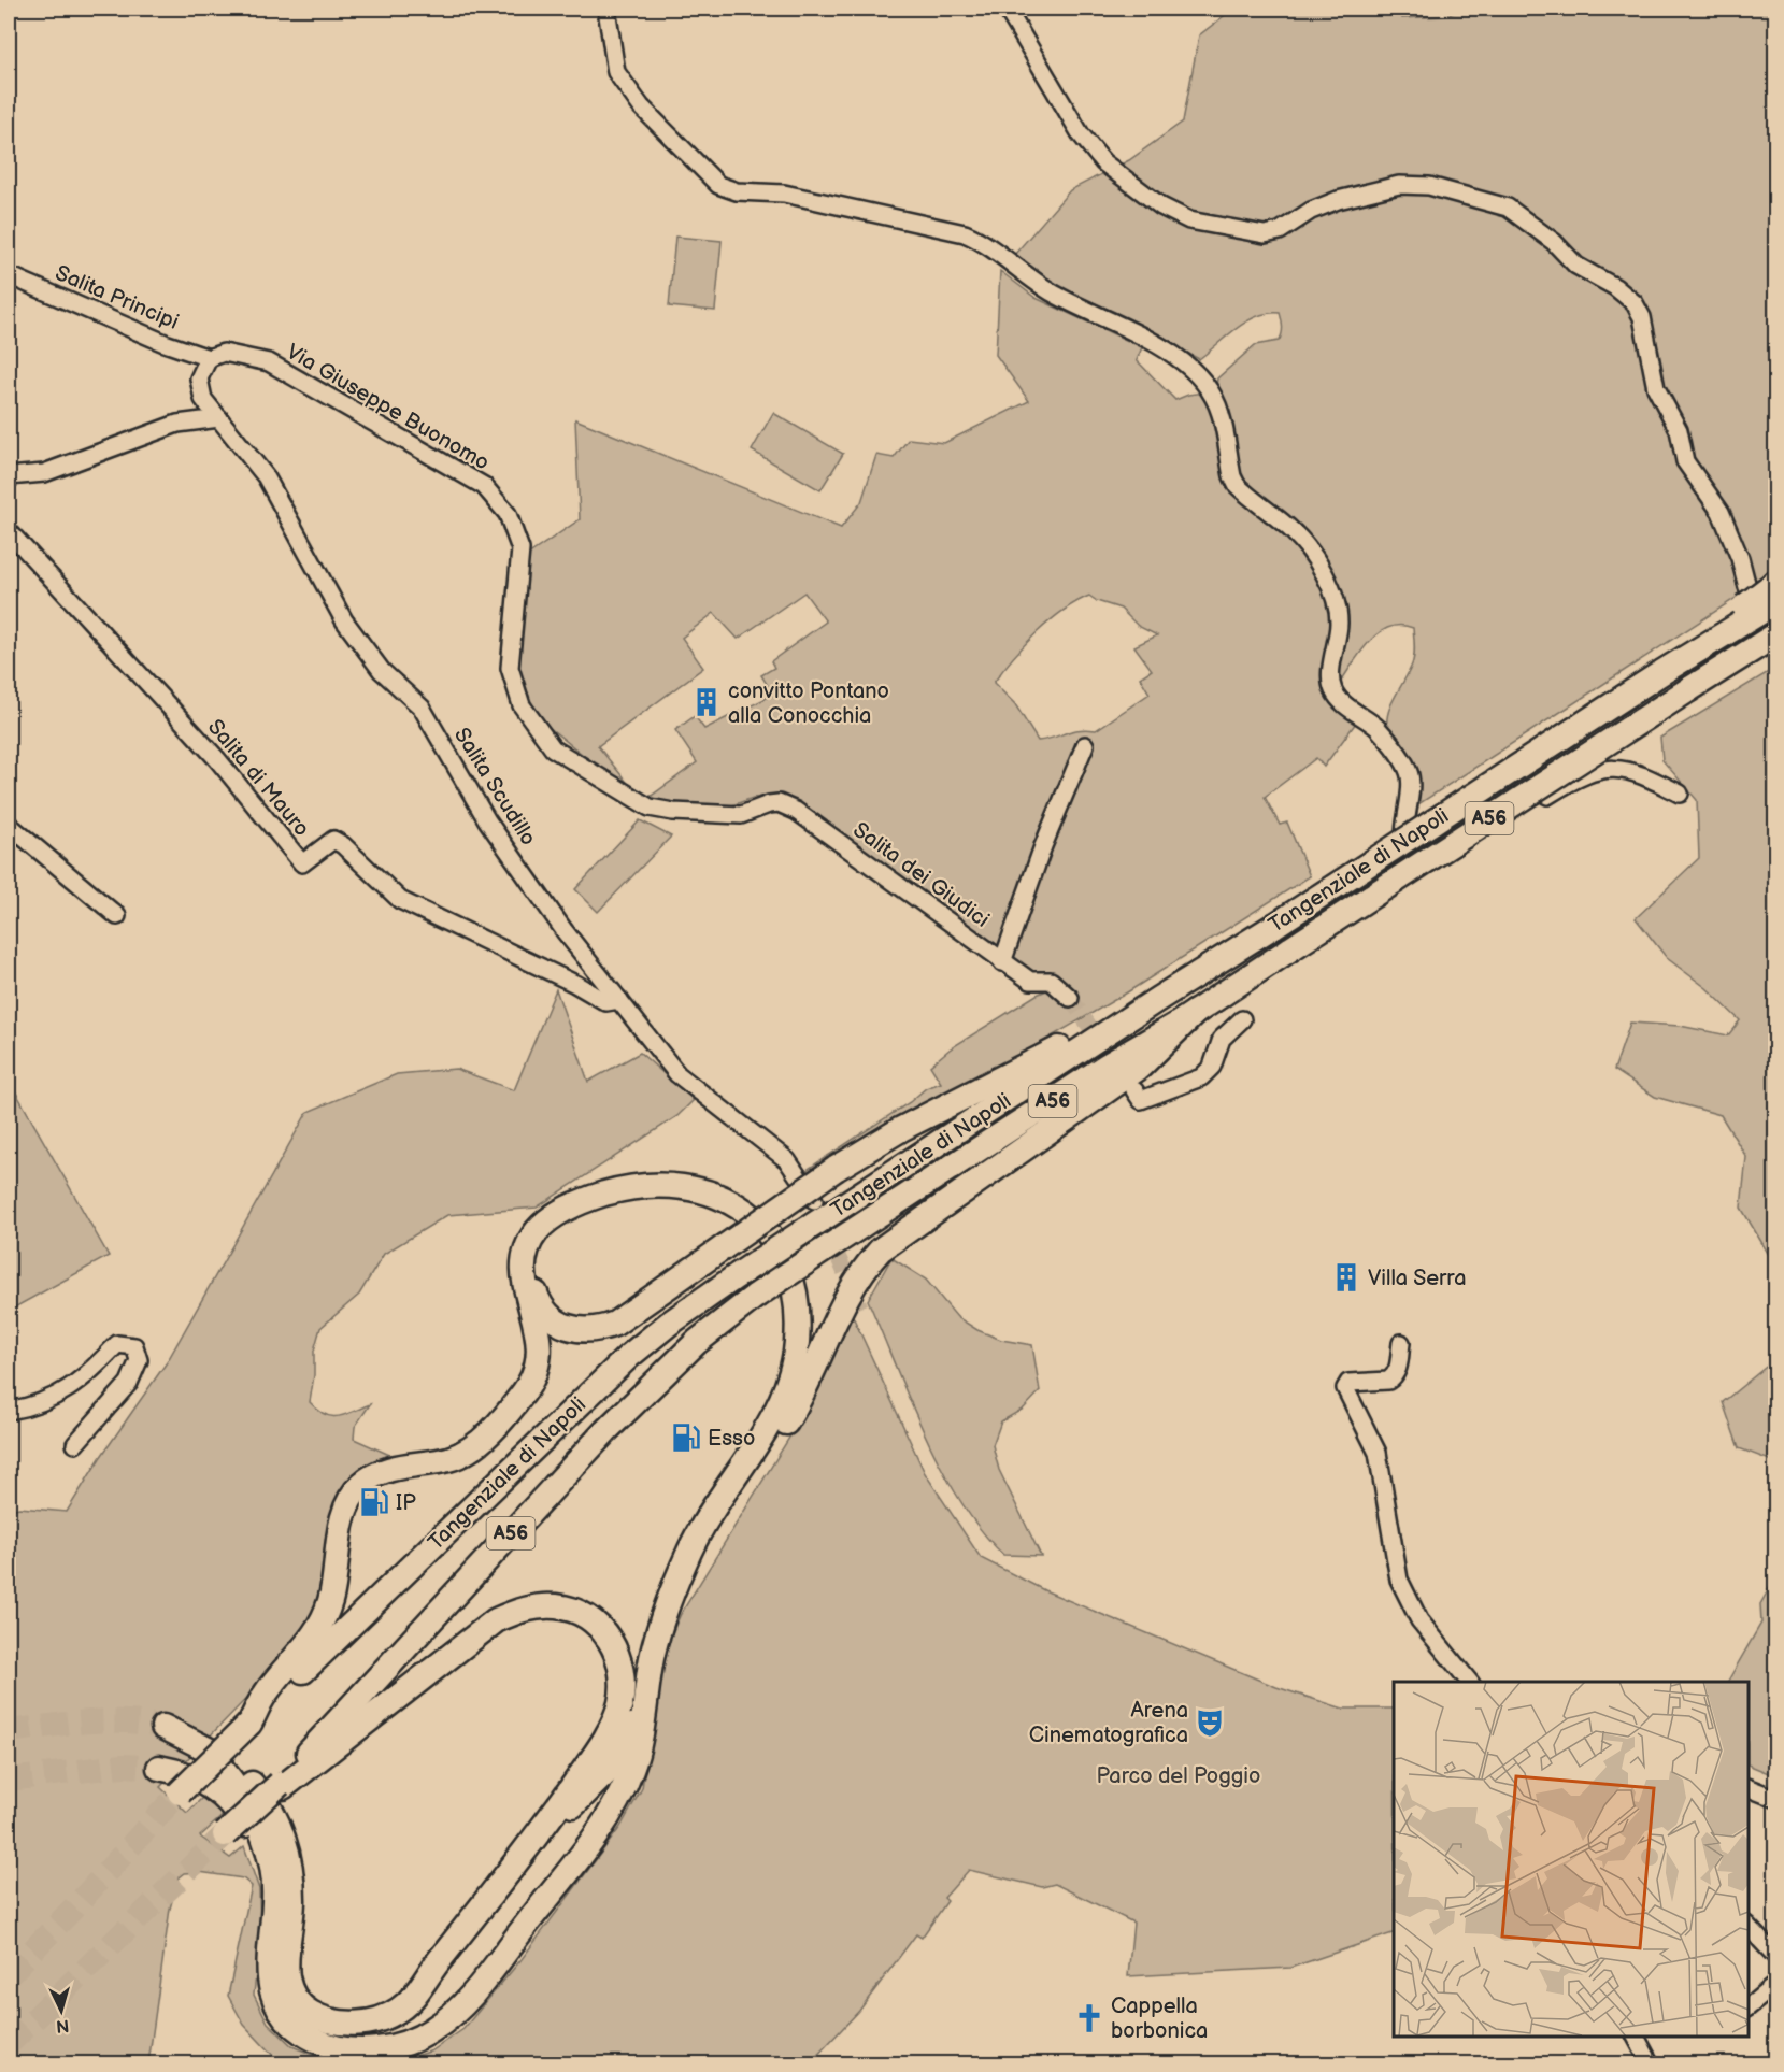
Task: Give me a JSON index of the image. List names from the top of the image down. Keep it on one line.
{"streets":{"highway":["A56","Tangenziale di Napoli"],"street":["Salita Principi","Via Giuseppe Buonomo","Salita di Mauro","Salita Scudillo","Salita dei Giudici"]},"crossings":[["Salita Principi","Via Giuseppe Buonomo"],["Salita Principi","Salita Scudillo"],["Via Giuseppe Buonomo","Salita Scudillo"],["Via Giuseppe Buonomo","Salita dei Giudici"],["Salita di Mauro","Salita Scudillo"]],"parks":["Parco del Poggio"],"places":{"building":["convitto Pontano alla Conocchia","Villa Serra"],"fuel station":["Esso","IP"],"theatre":["Arena Cinematografica"],"church":["Cappella borbonica"]},"north":"bottom"}
